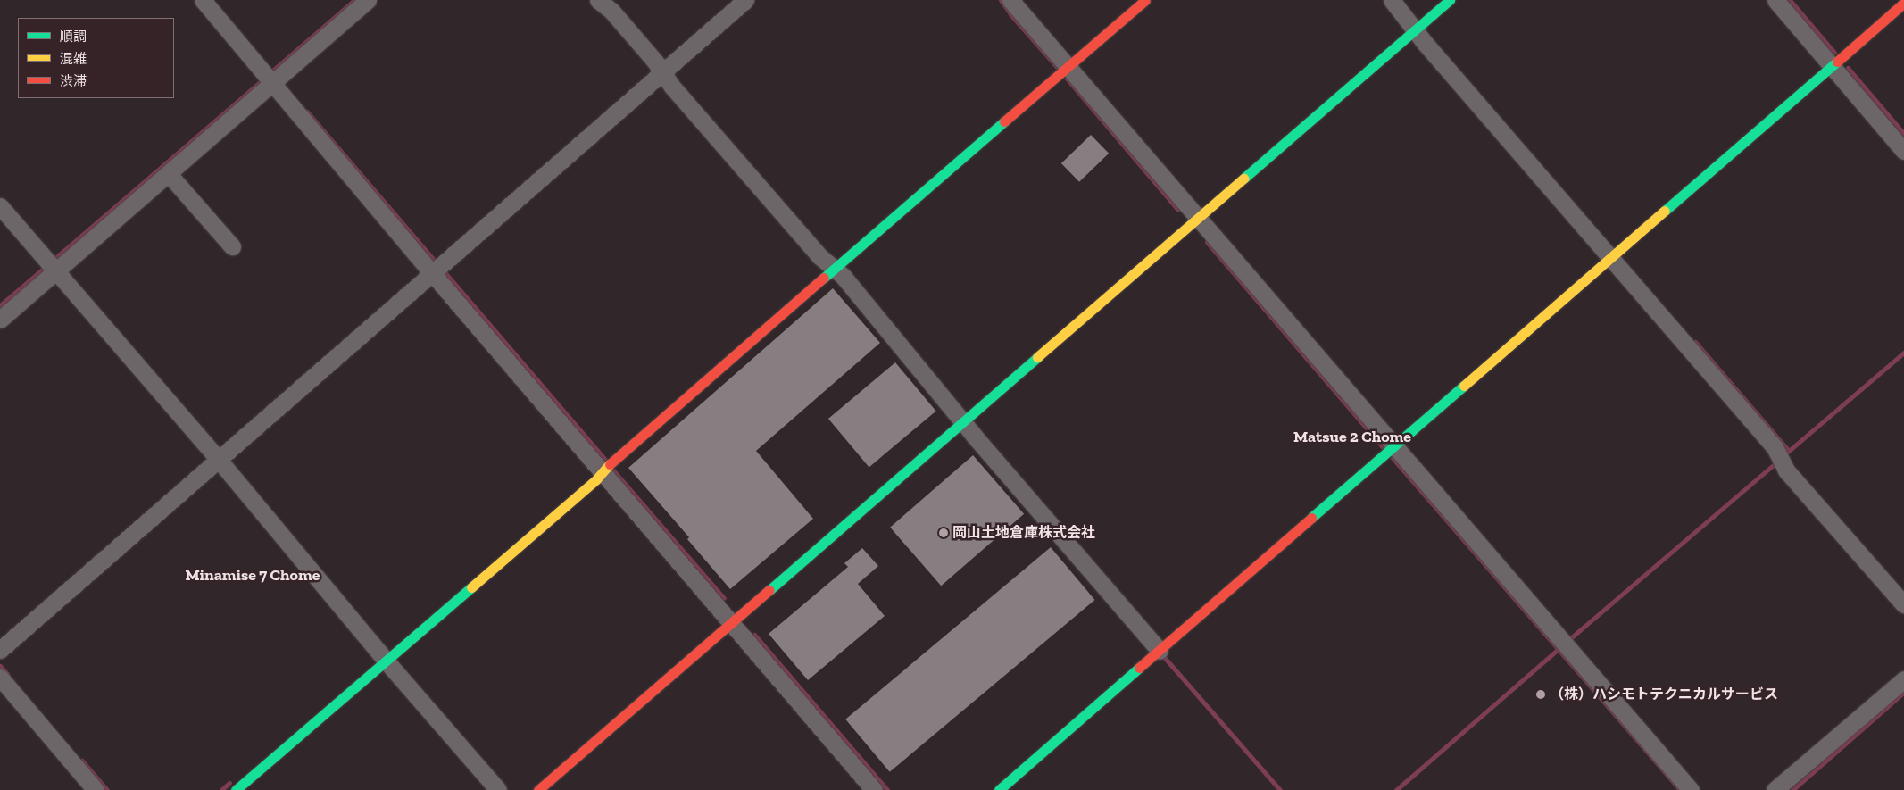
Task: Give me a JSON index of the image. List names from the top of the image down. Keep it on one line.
{"districts":["Matsue 2 Chome","Minamise 7 Chome"],"places":["岡山土地倉庫株式会社","（株）ハシモトテクニカルサービス"],"legend":["順調","混雑","渋滞"]}
